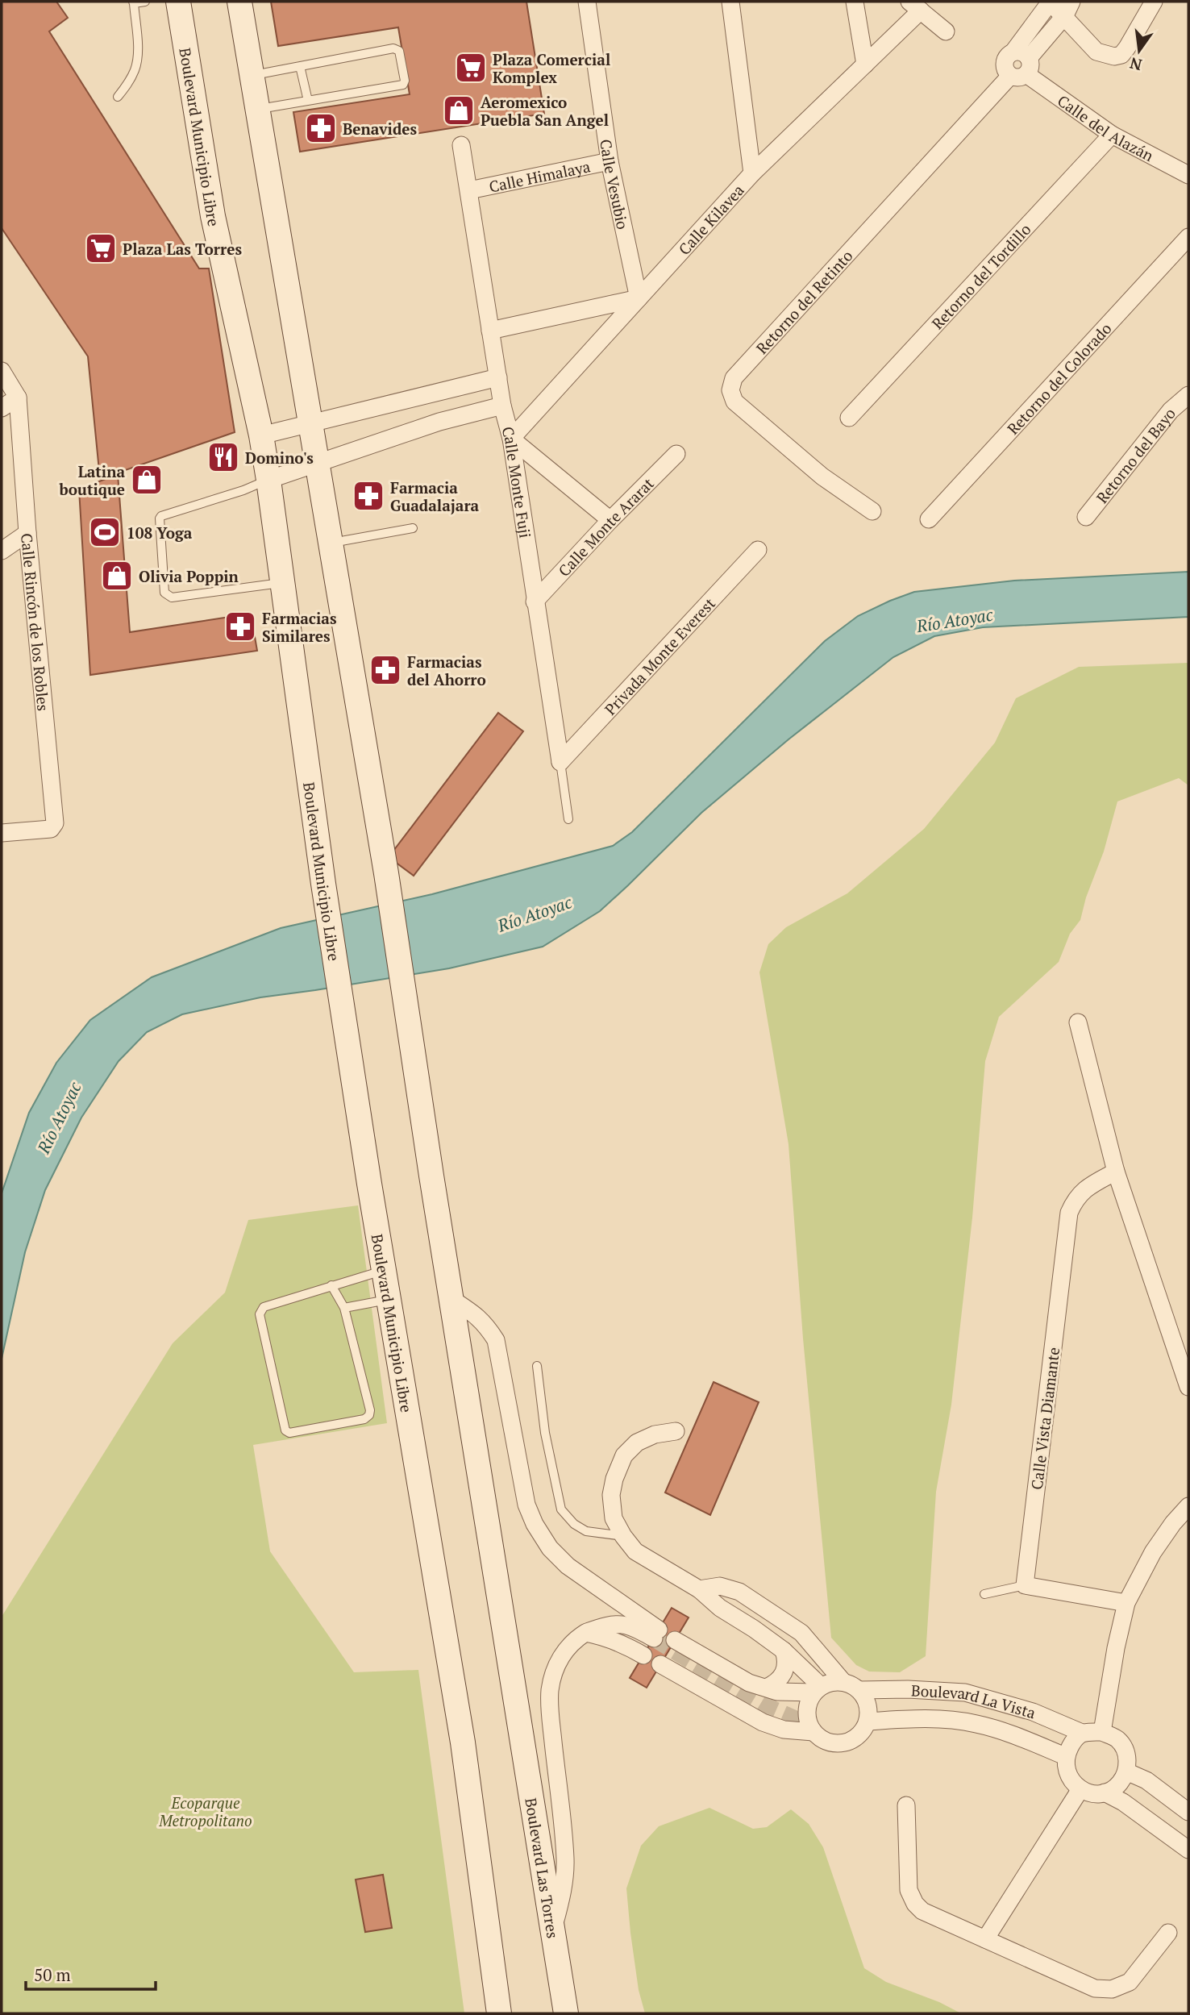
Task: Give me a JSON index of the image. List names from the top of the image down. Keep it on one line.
{"streets":{"main road":["Boulevard Municipio Libre","Boulevard Las Torres"],"street":["Calle del Alazán","Calle Himalaya","Calle Vesubio","Calle Kilavea","Retorno del Tordillo","Retorno del Retinto","Retorno del Colorado","Retorno del Bayo","Calle Monte Fuji","Calle Monte Ararat","Calle Rincón de los Robles","Privada Monte Everest","Calle Vista Diamante","Boulevard La Vista"]},"crossings":[["Calle del Alazán","Retorno del Tordillo"],["Calle del Alazán","Retorno del Retinto"],["Calle Himalaya","Calle Vesubio"],["Calle Himalaya","Calle Monte Fuji"],["Calle Vesubio","Calle Kilavea"],["Calle Kilavea","Calle Monte Fuji"],["Calle Monte Fuji","Calle Monte Ararat"],["Calle Monte Fuji","Privada Monte Everest"]],"water":["Río Atoyac"],"parks":["Ecoparque Metropolitano"],"places":{"supermarket":["Plaza Comercial Komplex","Plaza Las Torres"],"shop":["Aeromexico Puebla San Angel","Latina boutique","Olivia Poppin"],"pharmacy":["Benavides","Farmacia Guadalajara","Farmacias Similares","Farmacias del Ahorro"],"restaurant":["Domino's"],"sports":["108 Yoga"]},"scale_bar":"50 m","north":"bottom"}
